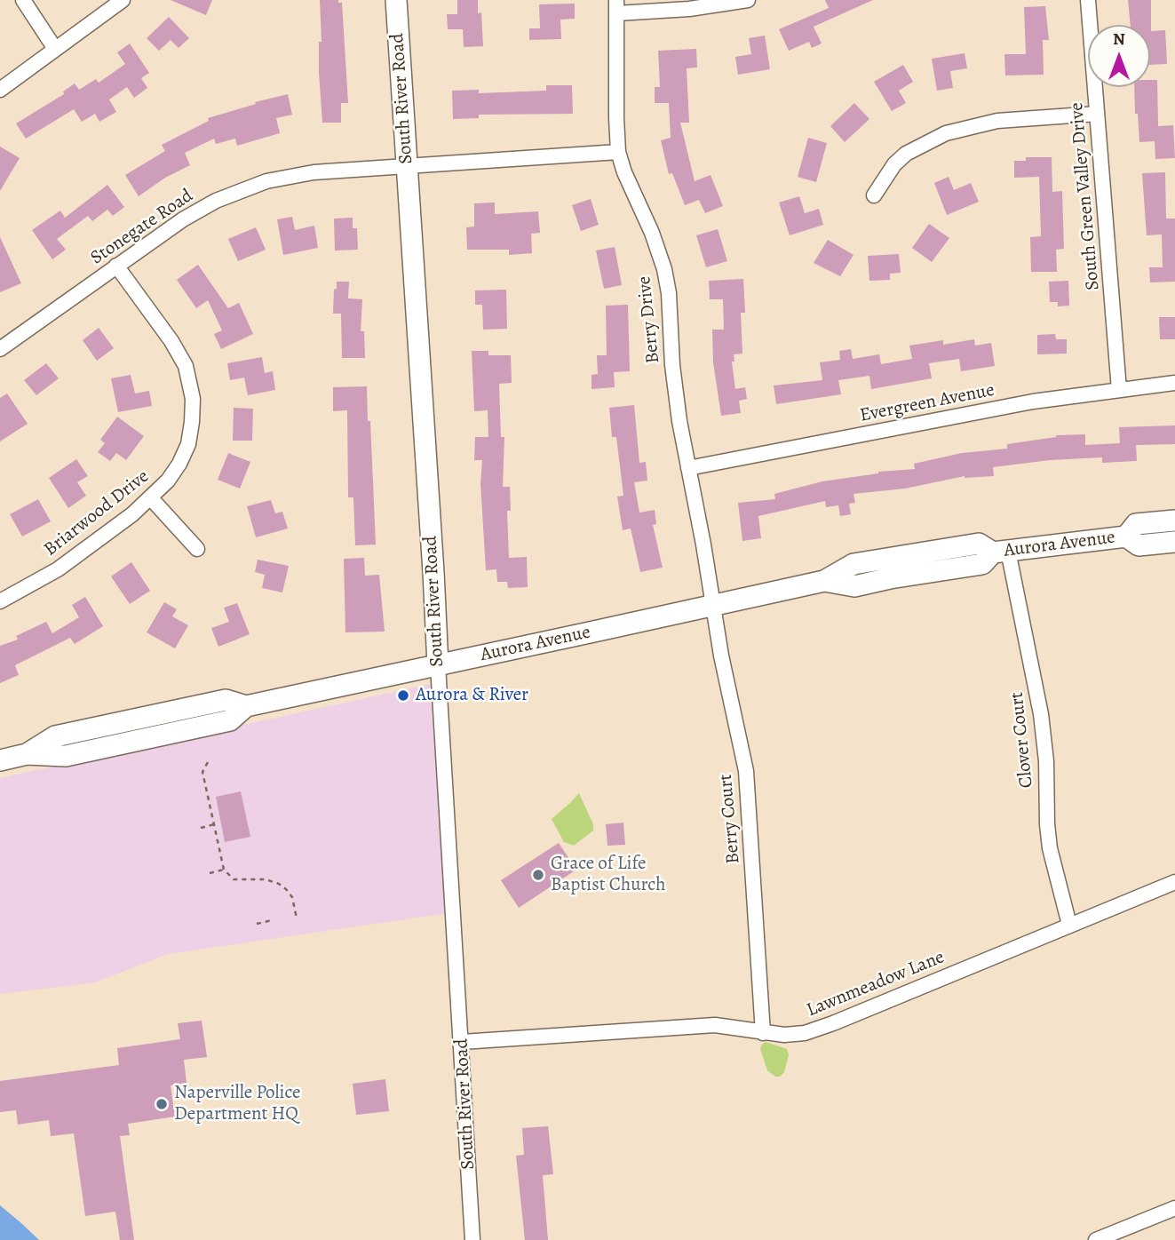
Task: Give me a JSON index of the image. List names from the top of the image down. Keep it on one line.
{"streets":{"main road":["South River Road","Aurora Avenue"],"street":["South Green Valley Drive","Stonegate Road","Berry Drive","Evergreen Avenue","Briarwood Drive","Clover Court","Berry Court","Lawnmeadow Lane"]},"crossings":[["South River Road","Stonegate Road"],["South River Road","Aurora Avenue"],["South River Road","Lawnmeadow Lane"],["South Green Valley Drive","Evergreen Avenue"],["Stonegate Road","Berry Drive"],["Stonegate Road","Briarwood Drive"],["Berry Drive","Evergreen Avenue"],["Berry Drive","Aurora Avenue"],["Berry Drive","Berry Court"],["Aurora Avenue","Clover Court"],["Aurora Avenue","Berry Court"],["Clover Court","Lawnmeadow Lane"],["Berry Court","Lawnmeadow Lane"]],"places":["Aurora & River","Grace of Life Baptist Church","Naperville Police Department HQ"],"north":"top"}
